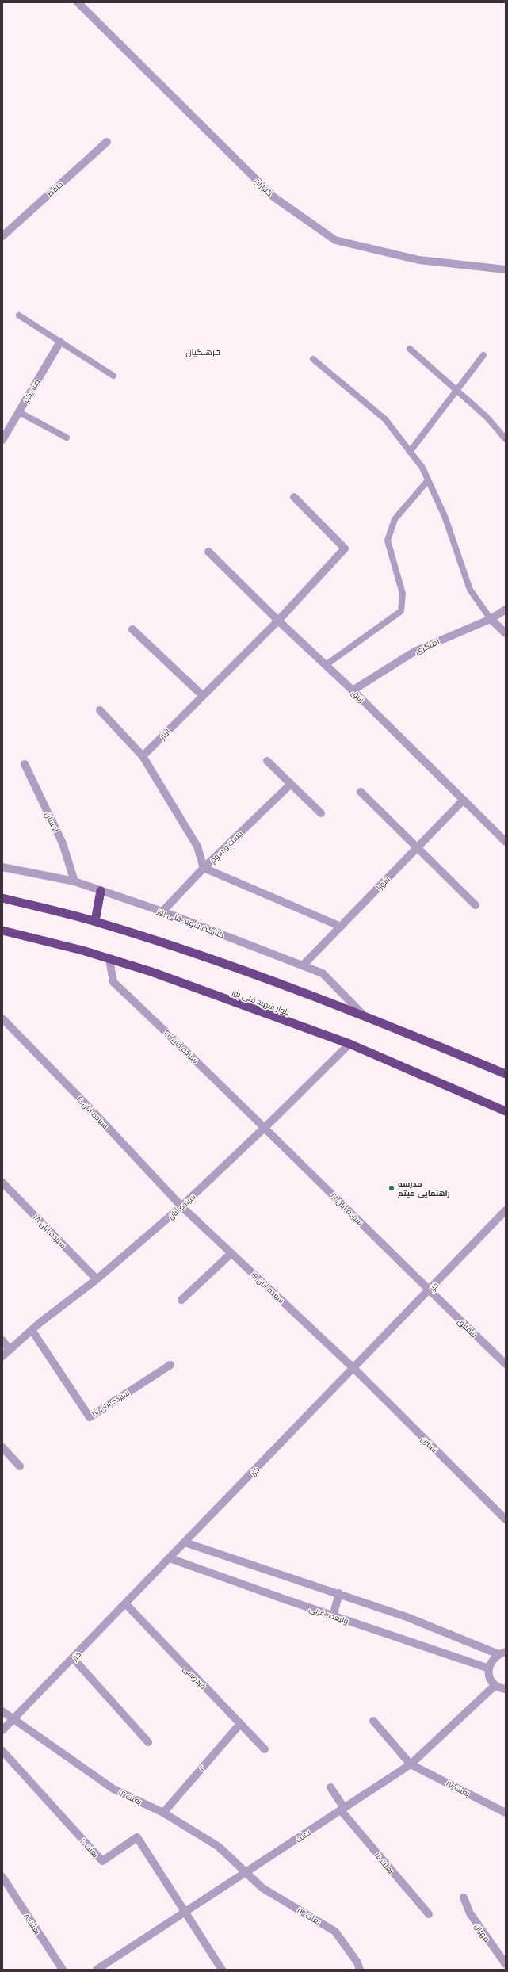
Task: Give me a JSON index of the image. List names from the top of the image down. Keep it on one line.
{"streets":{"highway":["بلوار شهید قلی پور"],"street":["گلزاران","حافظ","صبا یکم","آهنگری","زنبق","ایثار","احسان","بیست و سوم","شورا","کنارگذر شهید قلی پور","سیزده آبان ۲۲","سیزده آبان ۲۰","سیزده آبان","سیزده آبان ۲۱","سیزده آبان ۱۸","خزر","سیزده آبان ۱۹","شقایق","سیزده آبان ۱۷","نسترن","ولیعصر غربی","فردوسی","۲","بعثت ۱۷","بعثت ۱۲","بعثت","بعثت ۱۰","بعثت ۱۵","بعثت ۱۳","بعثت ۸","مهران"]},"crossings":[["آهنگری","زنبق"],["زنبق","ایثار"],["زنبق","شورا"],["احسان","کنارگذر شهید قلی پور"],["بیست و سوم","کنارگذر شهید قلی پور"],["شورا","کنارگذر شهید قلی پور"],["بلوار شهید قلی پور","سیزده آبان ۲۲"],["بلوار شهید قلی پور","سیزده آبان"],["سیزده آبان ۲۲","سیزده آبان"],["سیزده آبان ۲۲","سیزده آبان ۲۱"],["سیزده آبان ۲۰","سیزده آبان"],["سیزده آبان ۲۰","سیزده آبان ۱۹"],["سیزده آبان","سیزده آبان ۲۱"],["سیزده آبان","سیزده آبان ۱۸"],["سیزده آبان","سیزده آبان ۱۹"],["سیزده آبان","سیزده آبان ۱۷"],["سیزده آبان ۲۱","خزر"],["سیزده آبان ۲۱","شقایق"],["خزر","سیزده آبان ۱۹"],["خزر","شقایق"],["خزر","نسترن"],["خزر","ولیعصر غربی"],["خزر","فردوسی"],["خزر","بعثت ۱۲"],["سیزده آبان ۱۹","نسترن"],["فردوسی","۲"],["۲","بعثت ۱۲"],["بعثت ۱۷","بعثت"],["بعثت ۱۲","بعثت"],["بعثت ۱۲","بعثت ۱۳"],["بعثت","بعثت ۱۰"],["بعثت","بعثت ۱۵"],["بعثت","بعثت ۱۳"]],"districts":["فرهنگیان"],"places":["مدرسه راهنمایی میثم"]}
